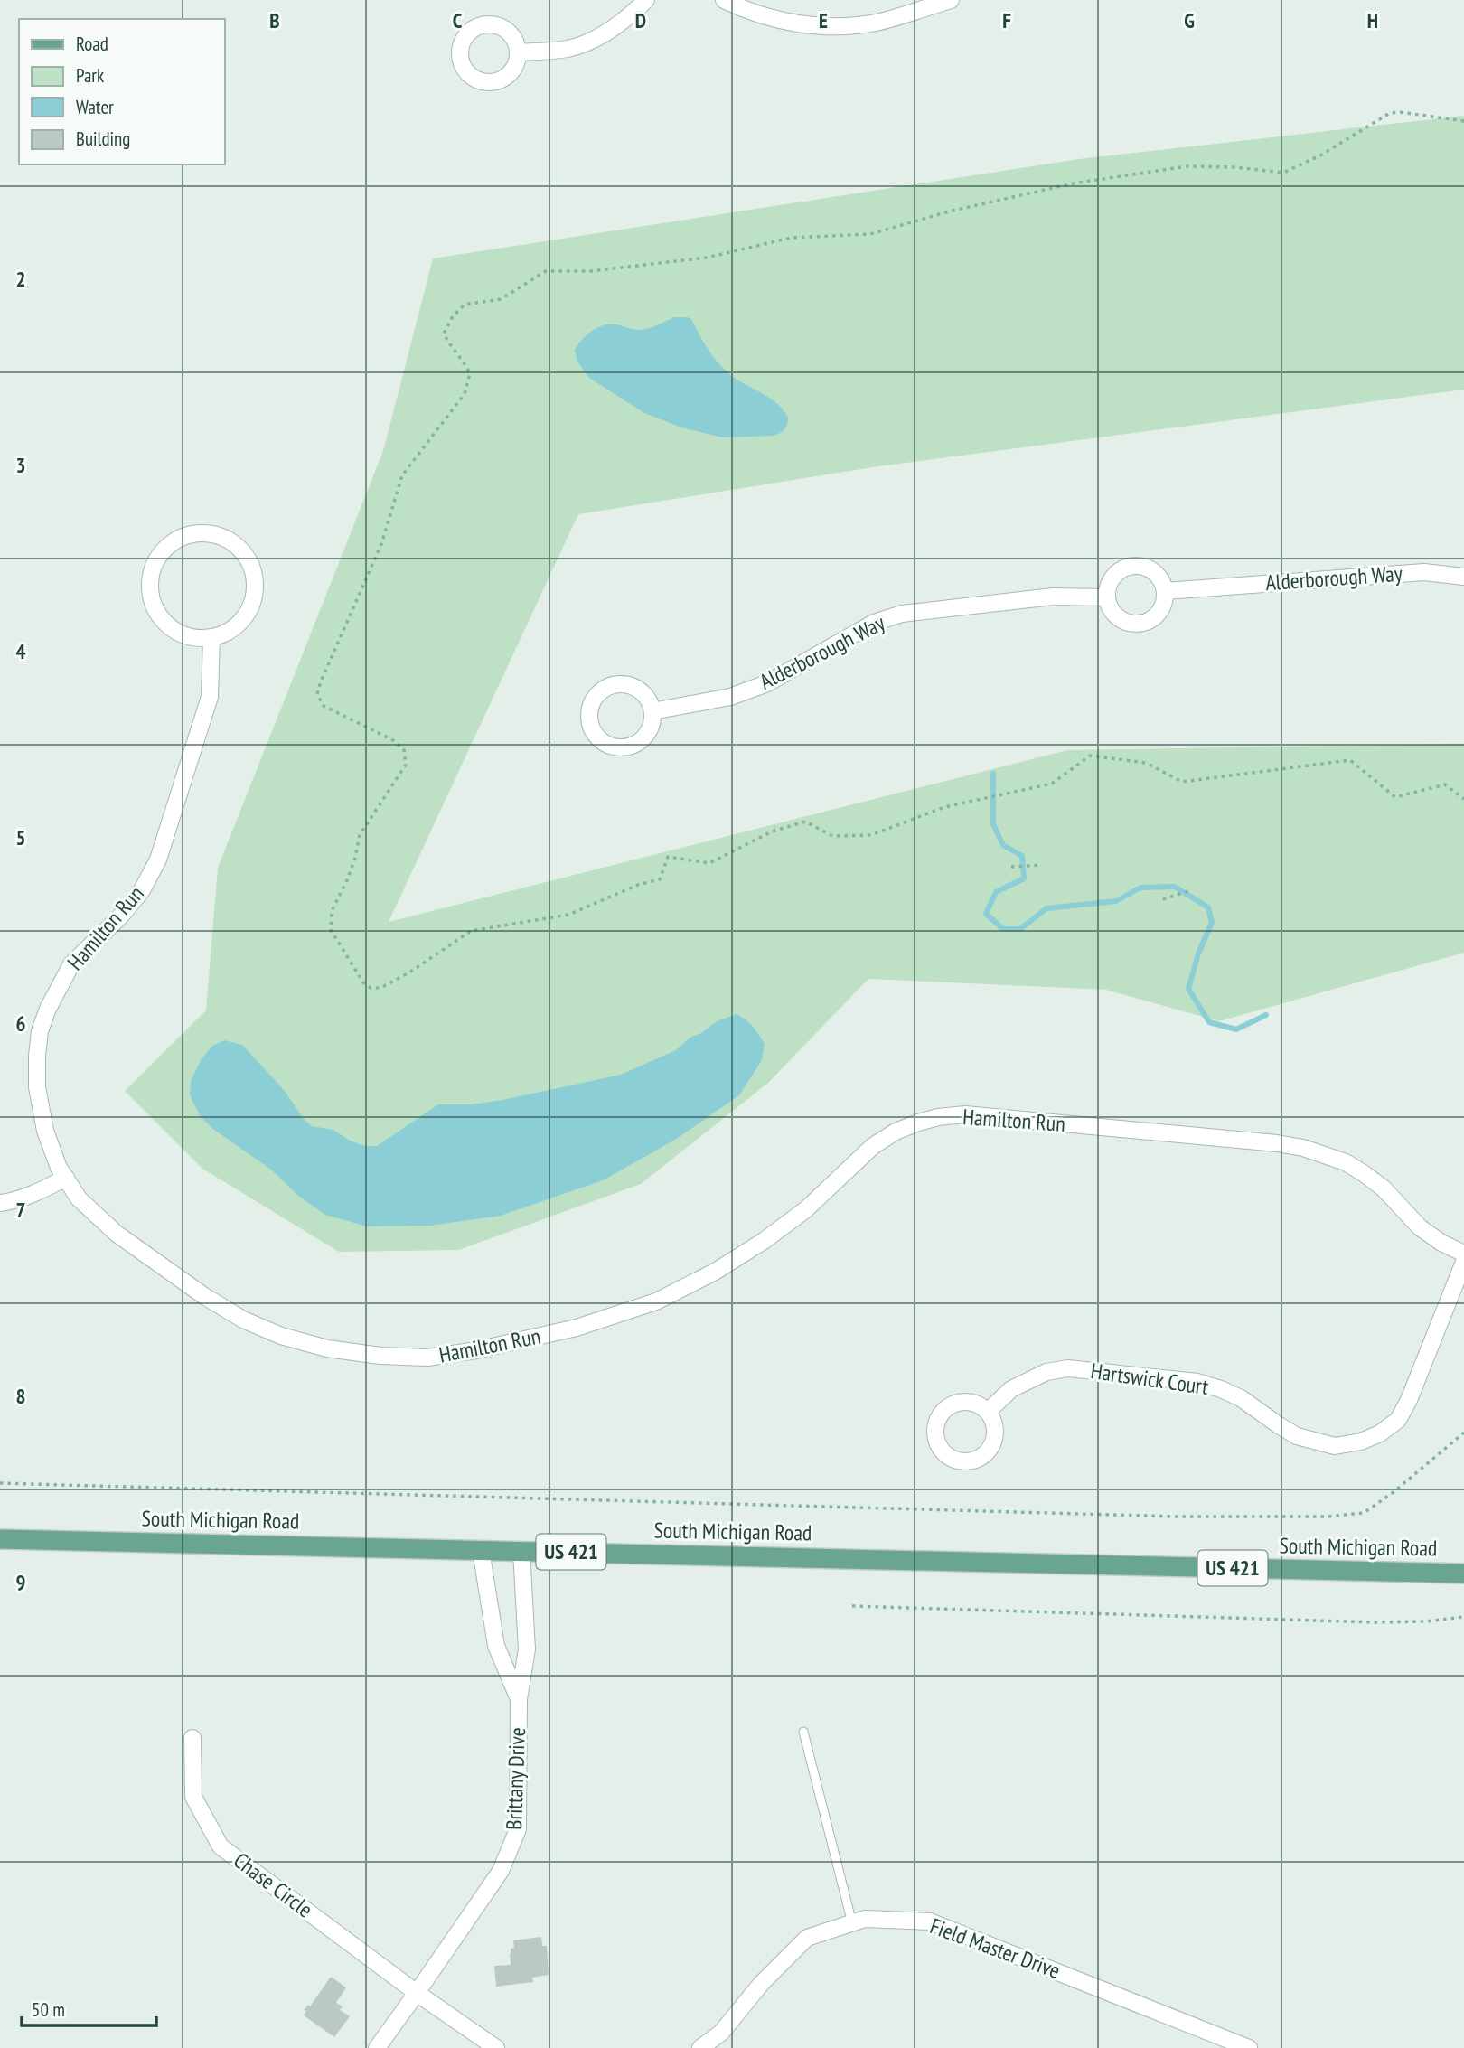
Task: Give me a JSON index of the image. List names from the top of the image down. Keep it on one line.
{"streets":{"main road":["South Michigan Road","US 421"],"street":["Alderborough Way","Hamilton Run","Hartswick Court","Brittany Drive","Chase Circle","Field Master Drive"]},"crossings":[["South Michigan Road","Brittany Drive"],["Brittany Drive","Chase Circle"]],"legend":["Road","Park","Water","Building"],"scale_bar":"50 m","grid":{"columns":["B","C","D","E","F","G","H"],"rows":["2","3","4","5","6","7","8","9"]}}
